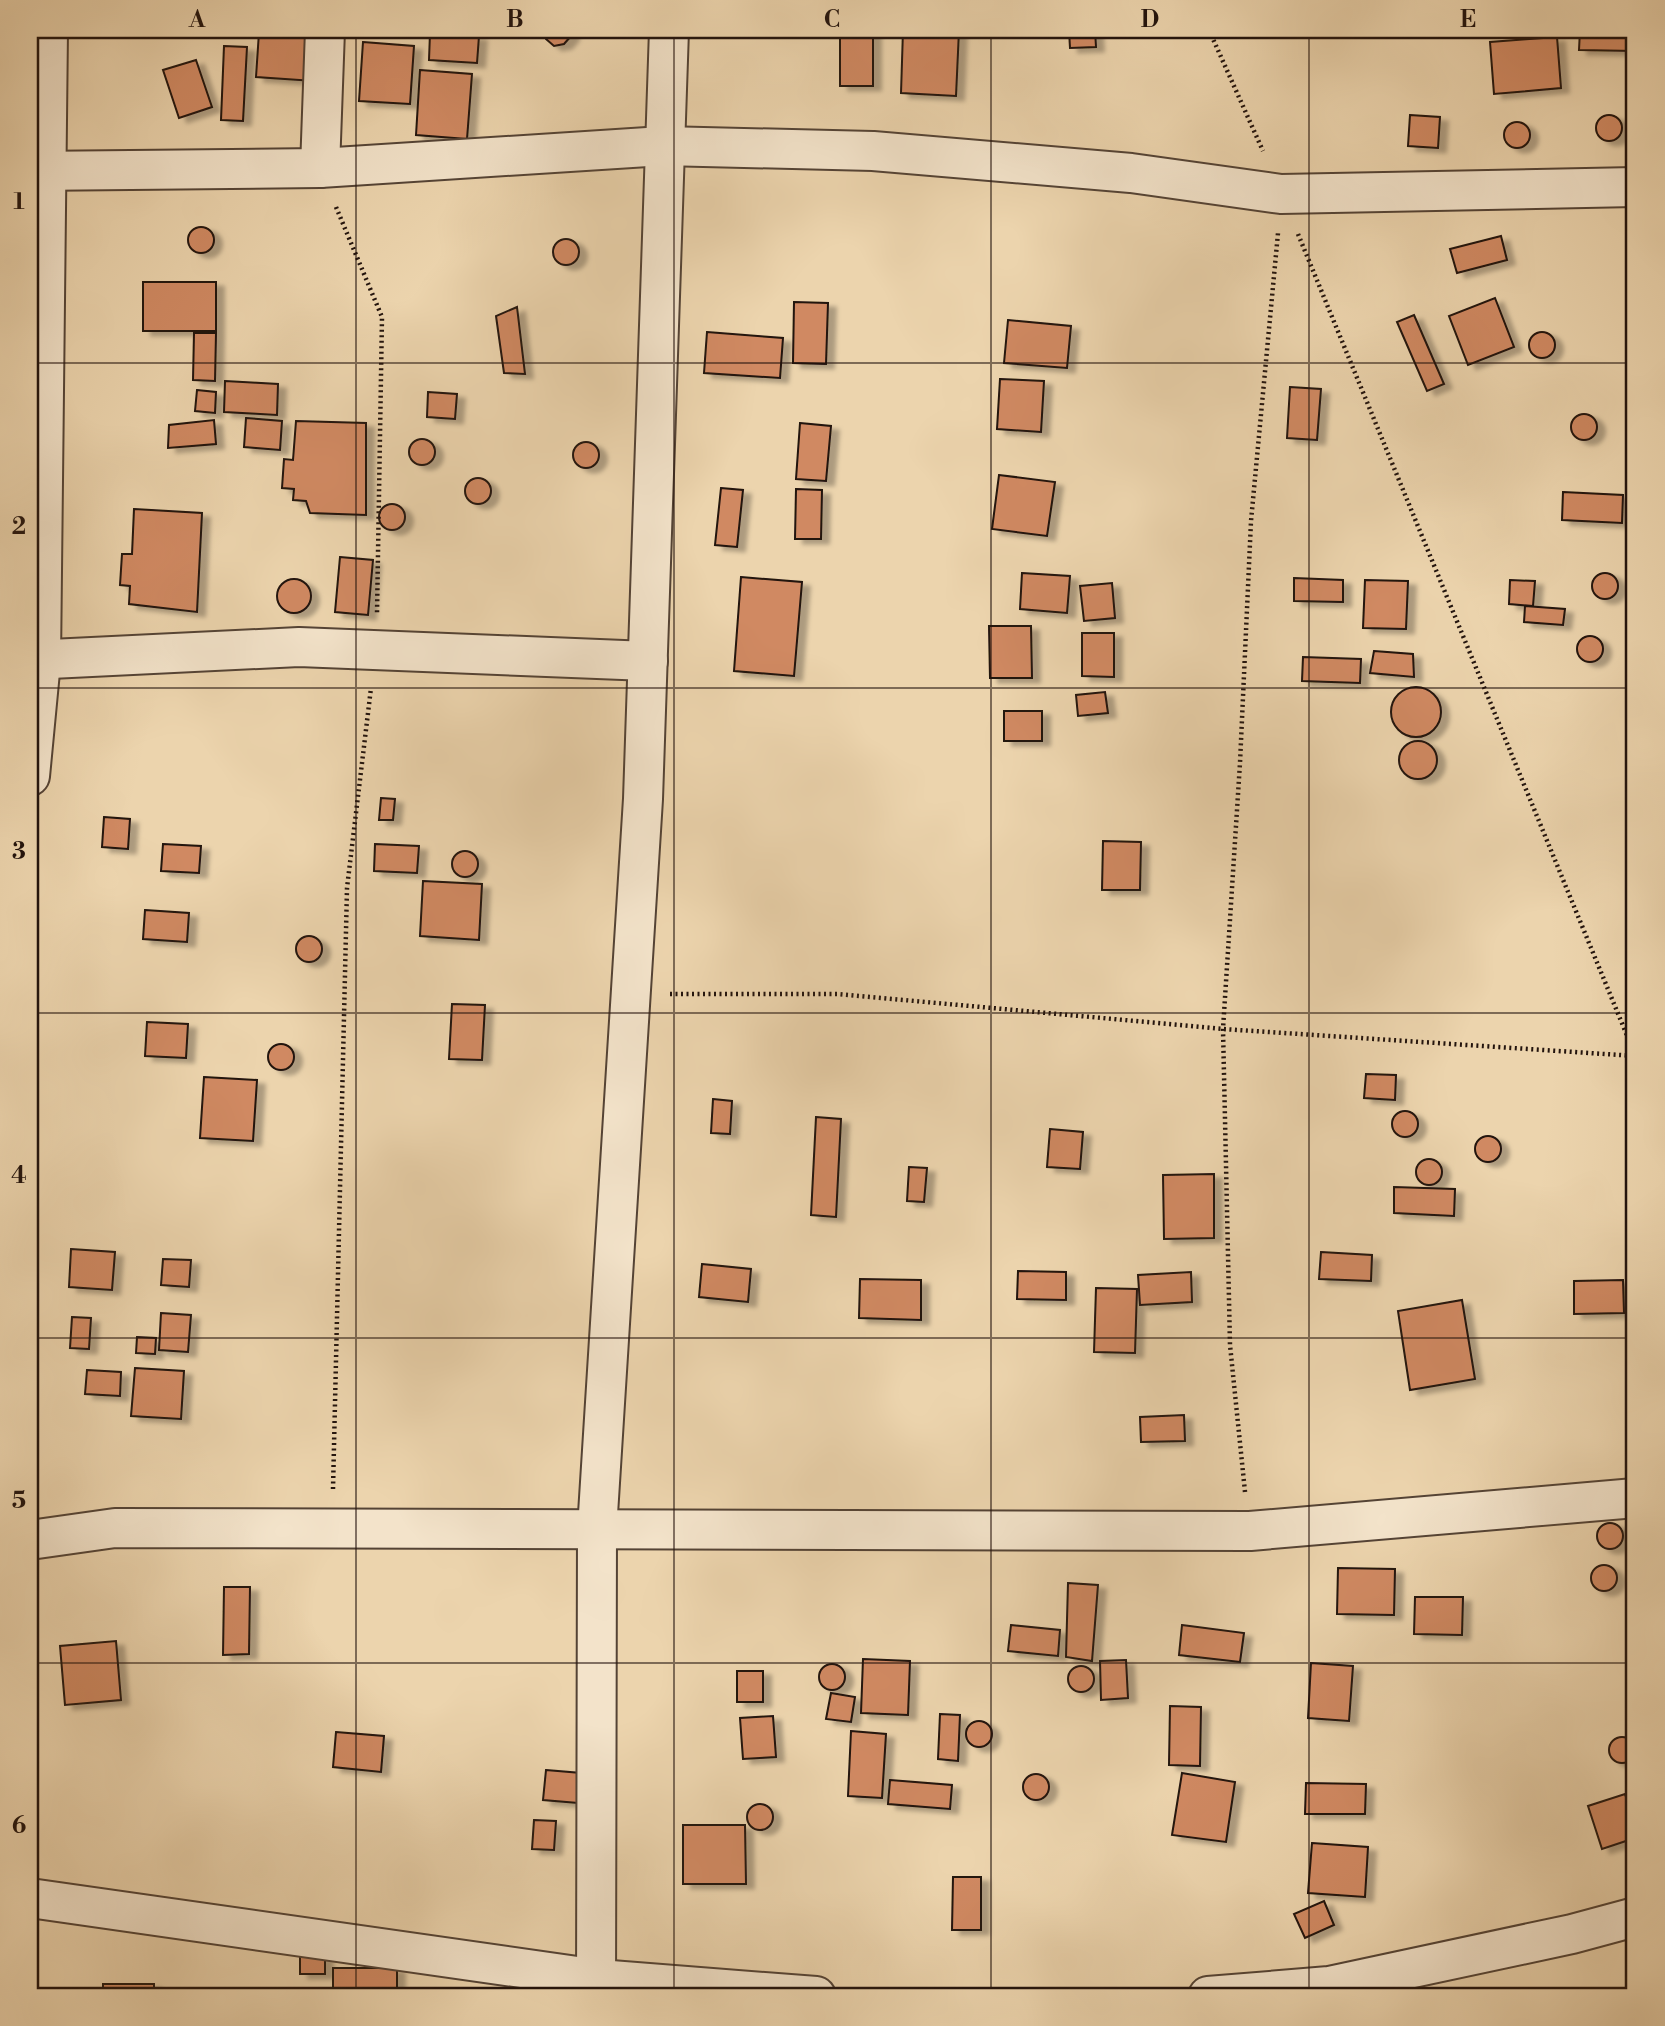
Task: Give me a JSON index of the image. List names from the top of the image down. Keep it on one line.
{"grid":{"columns":["A","B","C","D","E"],"rows":["1","2","3","4","5","6"]}}
